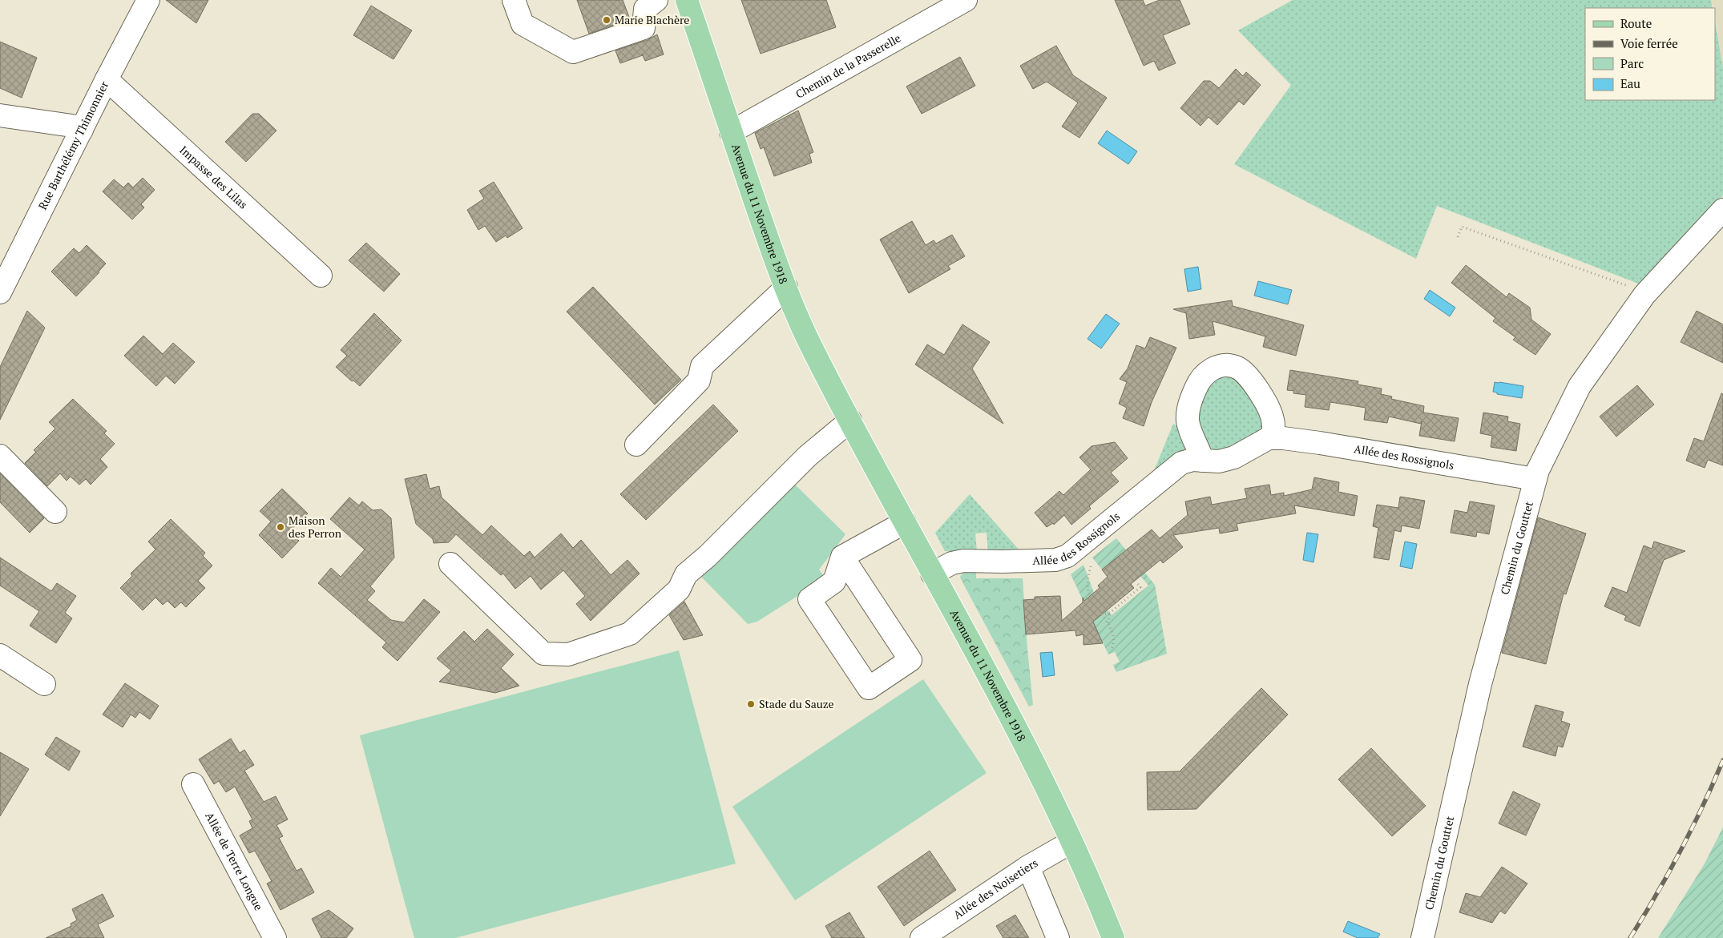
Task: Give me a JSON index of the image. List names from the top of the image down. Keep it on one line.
{"streets":{"main road":["Avenue du 11 Novembre 1918"],"street":["Chemin de la Passerelle","Rue Barthélémy Thimonnier","Impasse des Lilas","Allée des Rossignols","Chemin du Gouttet","Allée de Terre Longue","Allée des Noisetiers"]},"crossings":[["Chemin de la Passerelle","Avenue du 11 Novembre 1918"],["Rue Barthélémy Thimonnier","Impasse des Lilas"],["Avenue du 11 Novembre 1918","Allée des Rossignols"],["Avenue du 11 Novembre 1918","Allée des Noisetiers"],["Allée des Rossignols","Chemin du Gouttet"]],"places":["Marie Blachère","Maison des Perron","Stade du Sauze"],"legend":["Route","Voie ferrée","Parc","Eau"]}
